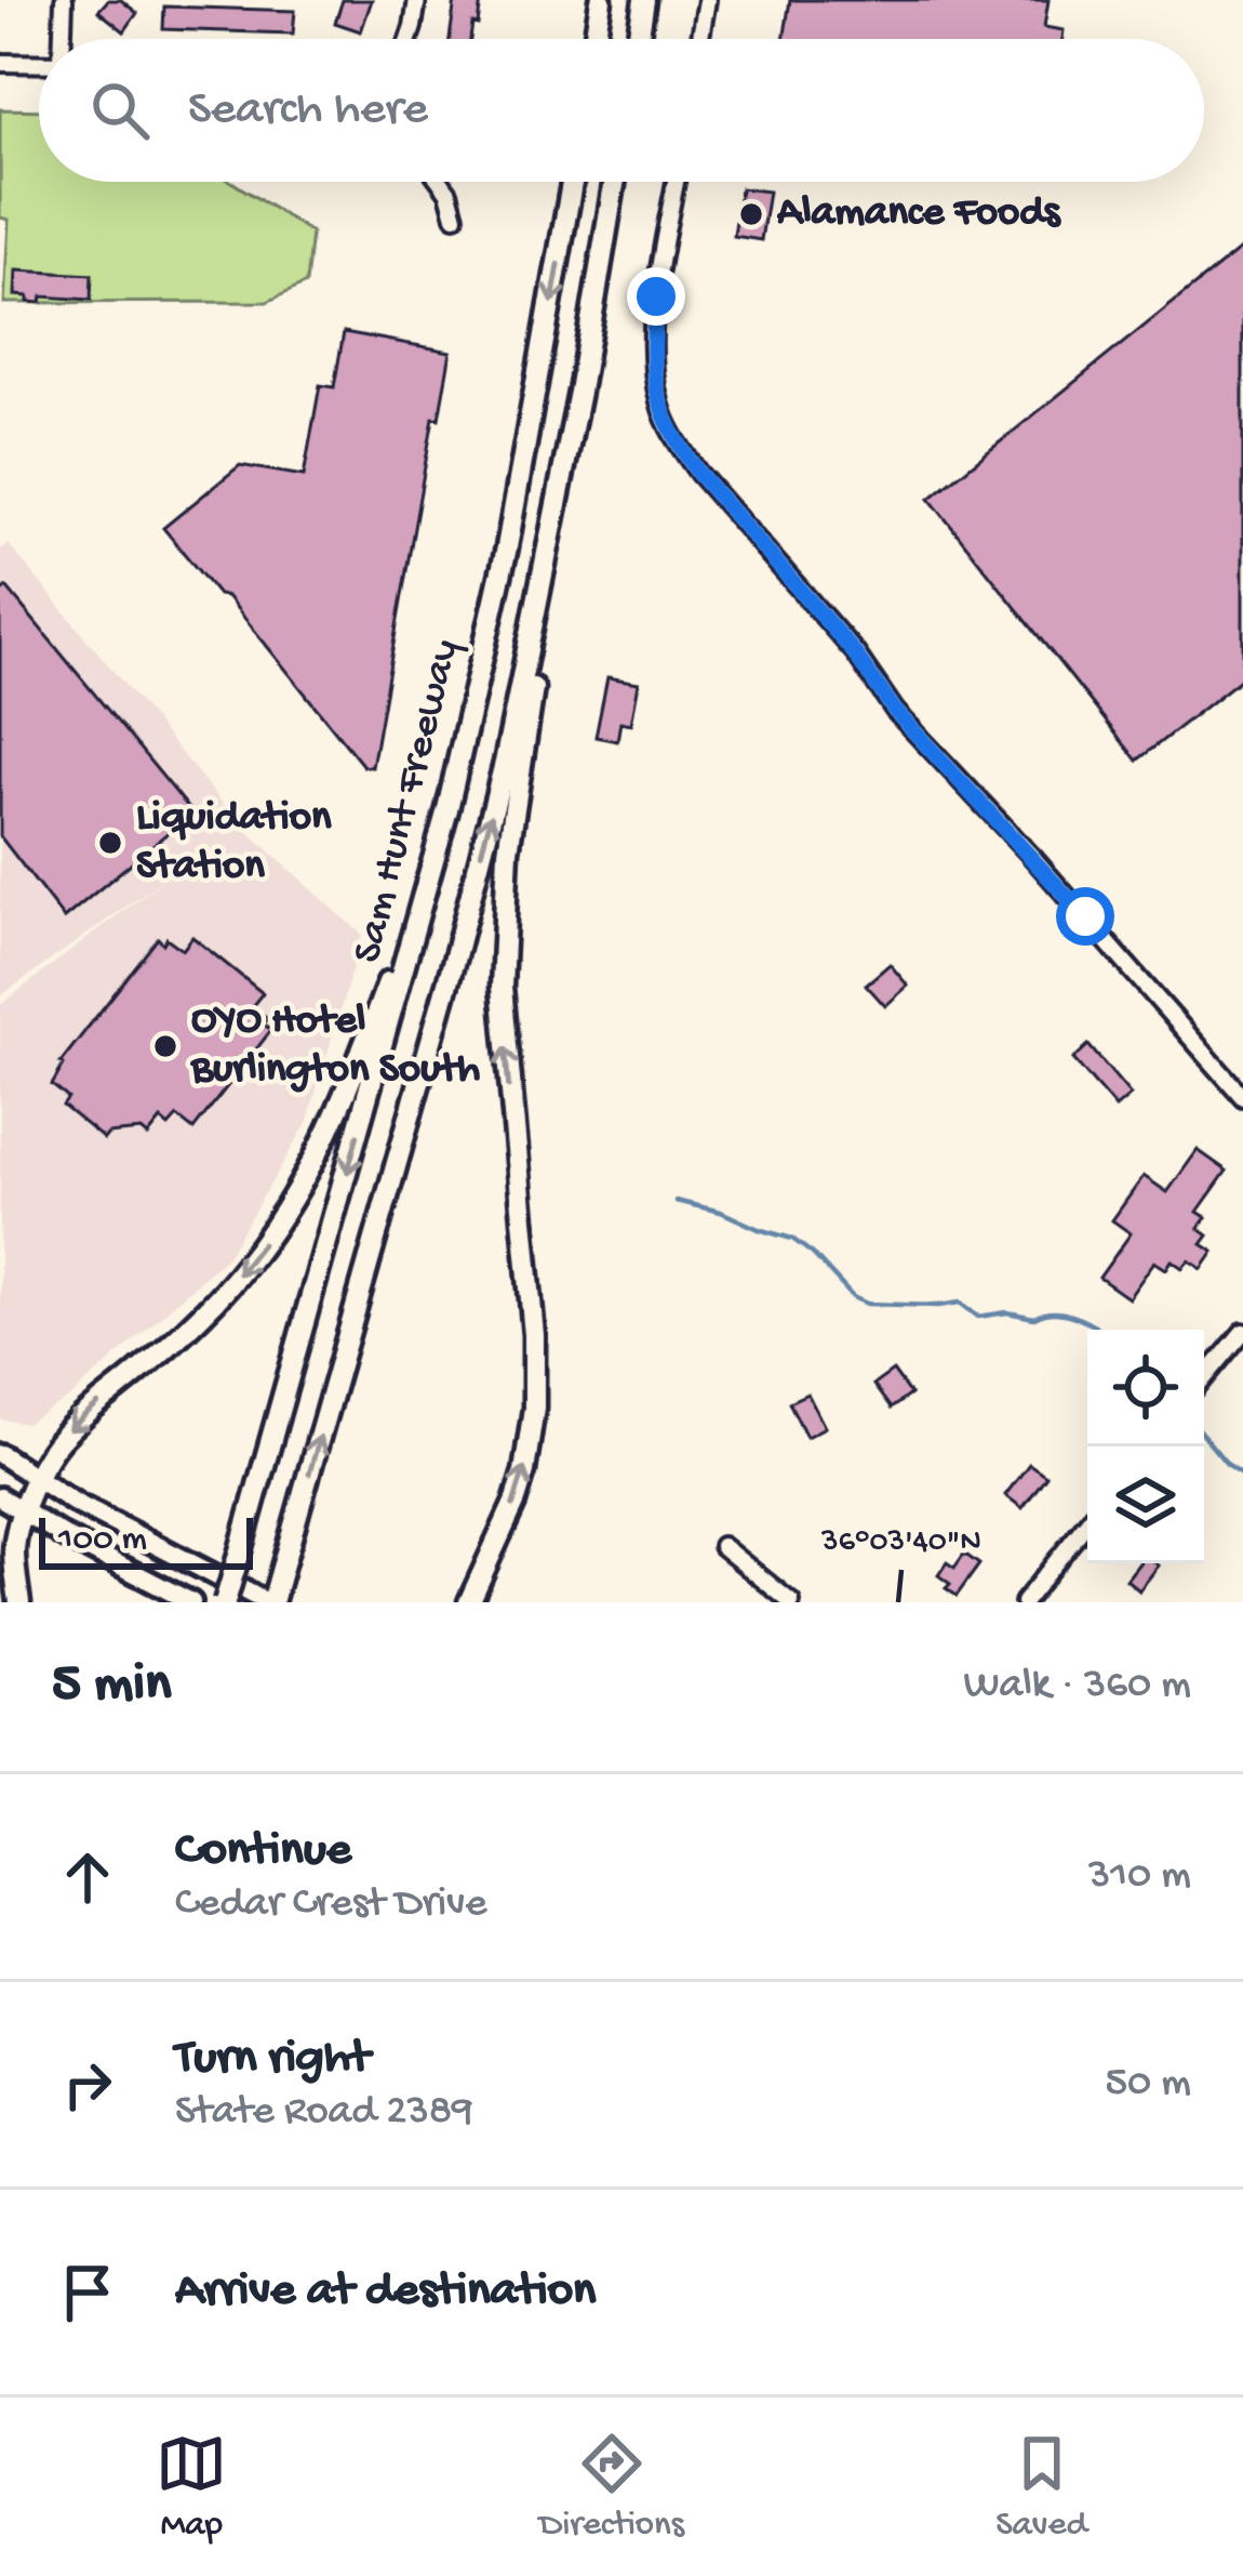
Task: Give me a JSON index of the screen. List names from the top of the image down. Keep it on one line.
{"streets":{"highway":["Sam Hunt Freeway"]},"places":["Alamance Foods","Liquidation Station","OYO Hotel Burlington South"],"scale_bar":"100 m","page":{"search":"Search here","scale":"100 m","heading":["5 min","Walk · 360 m"],"list":[["Continue","Cedar Crest Drive","310 m"],["Turn right","State Road 2389","50 m"],"Arrive at destination"],"nav":["Map","Directions","Saved"]},"coordinates":["36°03'40\"N"]}
